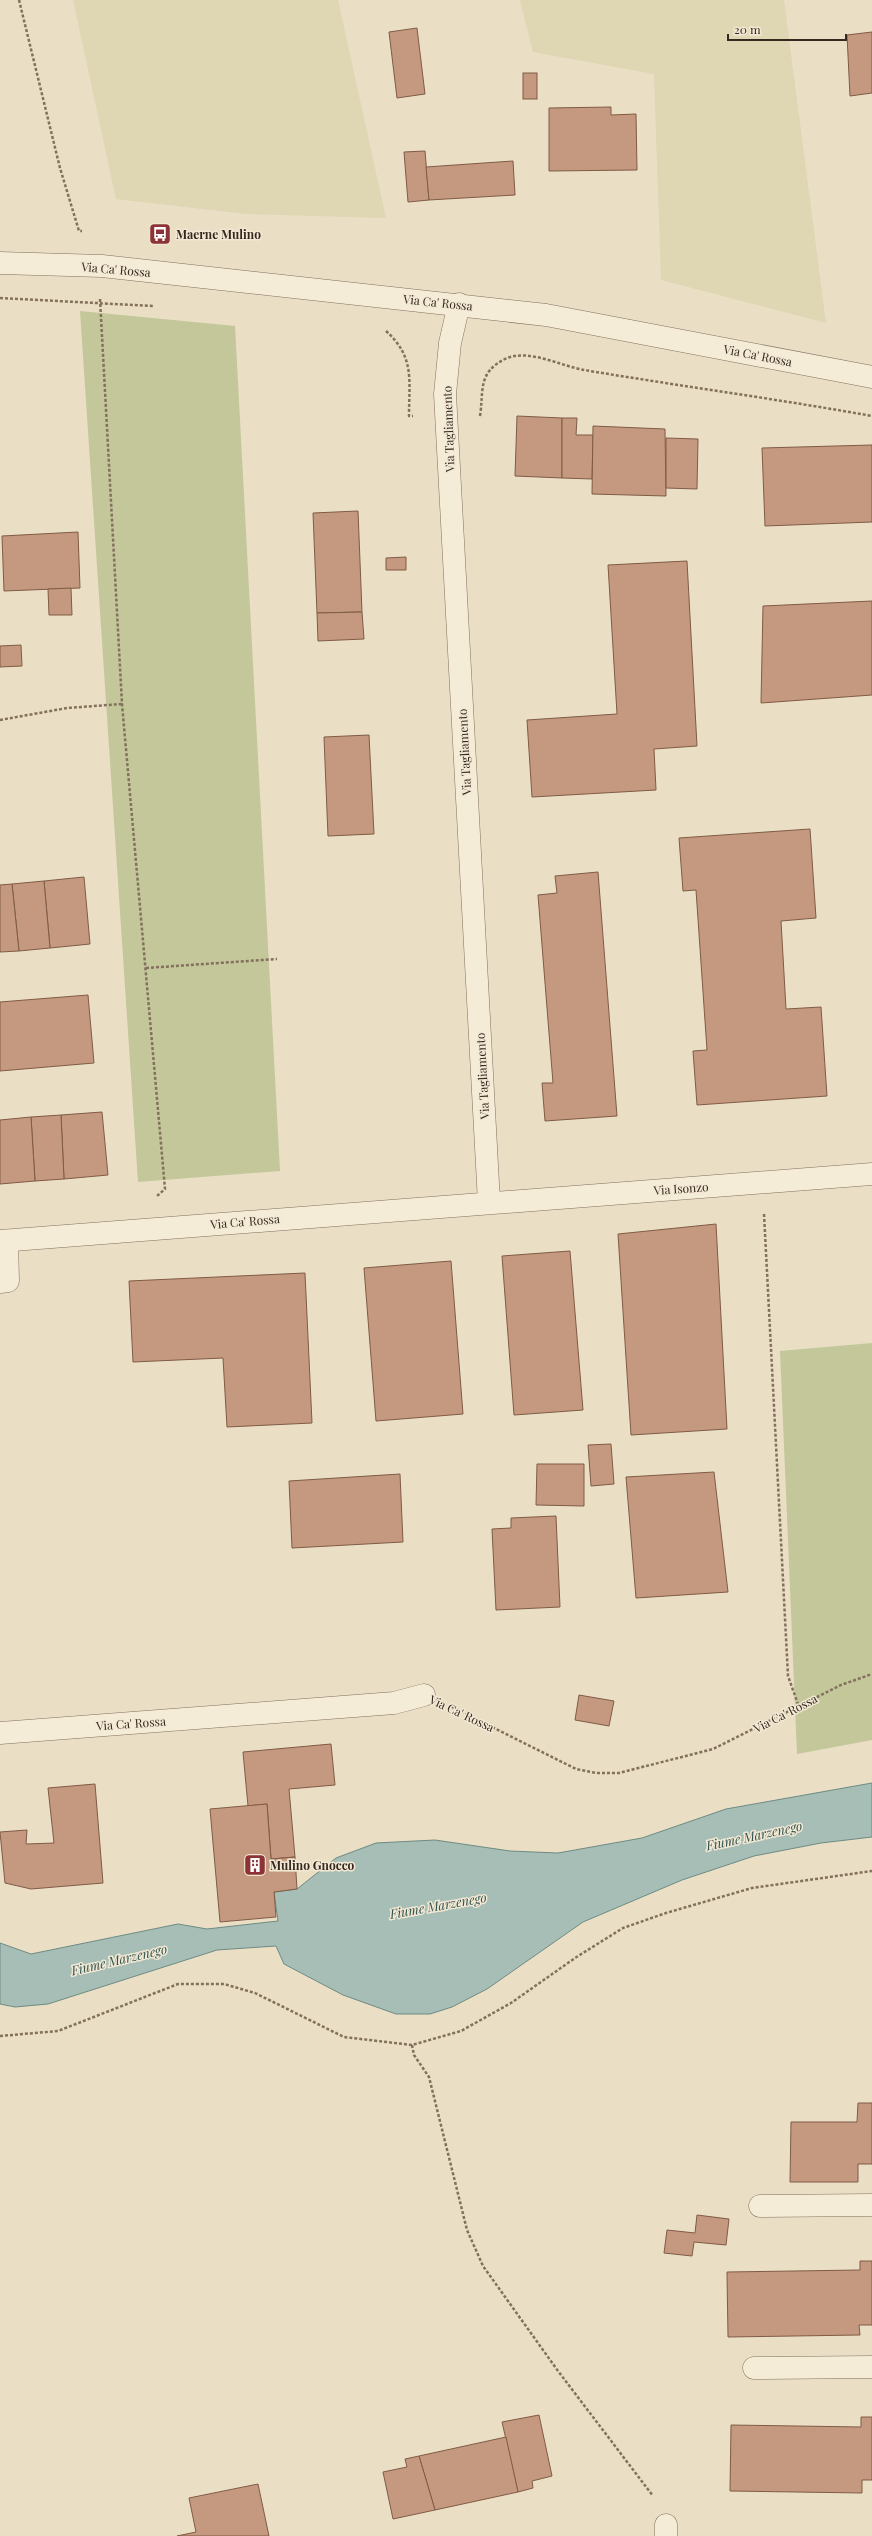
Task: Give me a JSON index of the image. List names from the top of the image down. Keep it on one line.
{"streets":{"street":["Via Ca' Rossa","Via Tagliamento","Via Isonzo"]},"crossings":[["Via Ca' Rossa","Via Tagliamento"],["Via Ca' Rossa","Via Isonzo"],["Via Tagliamento","Via Isonzo"]],"water":["Fiume Marzenego"],"places":{"bus stop":["Maerne Mulino"],"building":["Mulino Gnocco"]},"scale_bar":"20 m"}
